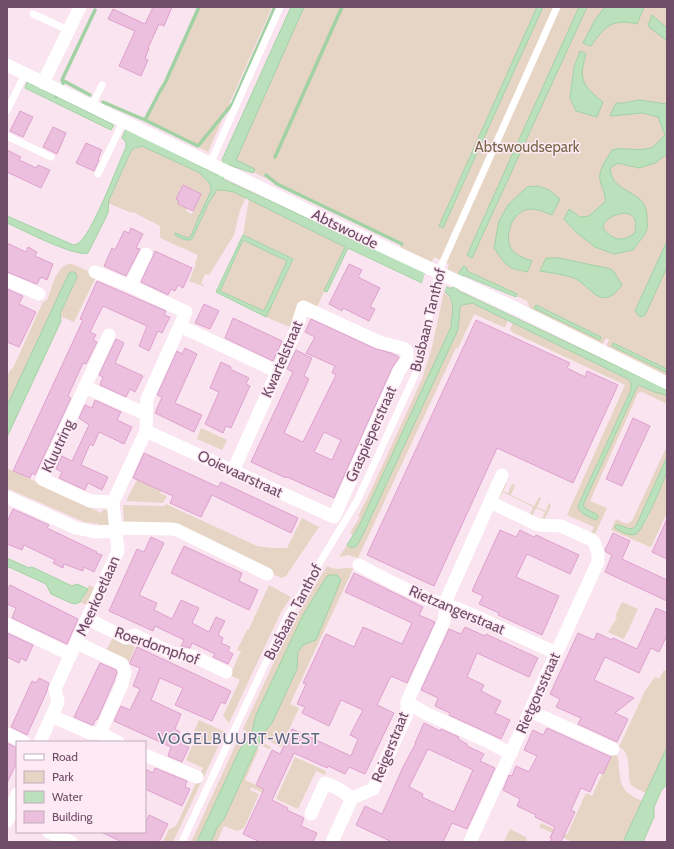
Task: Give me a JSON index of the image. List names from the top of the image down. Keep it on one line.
{"streets":{"street":["Abtswoude","Kwartelstraat","Graspieperstraat","Kluutring","Ooievaarstraat","Meerkoetlaan","Rietzangerstraat","Roerdomphof","Rietgorsstraat","Reigerstraat"],"lane":["Busbaan Tanthof"]},"crossings":[["Abtswoude","Busbaan Tanthof"],["Kwartelstraat","Graspieperstraat"],["Kwartelstraat","Ooievaarstraat"],["Graspieperstraat","Ooievaarstraat"],["Kluutring","Meerkoetlaan"],["Ooievaarstraat","Meerkoetlaan"],["Meerkoetlaan","Roerdomphof"],["Rietzangerstraat","Rietgorsstraat"],["Rietgorsstraat","Reigerstraat"]],"districts":["VOGELBUURT-WEST"],"parks":["Abtswoudsepark"],"legend":["Road","Park","Water","Building"]}
